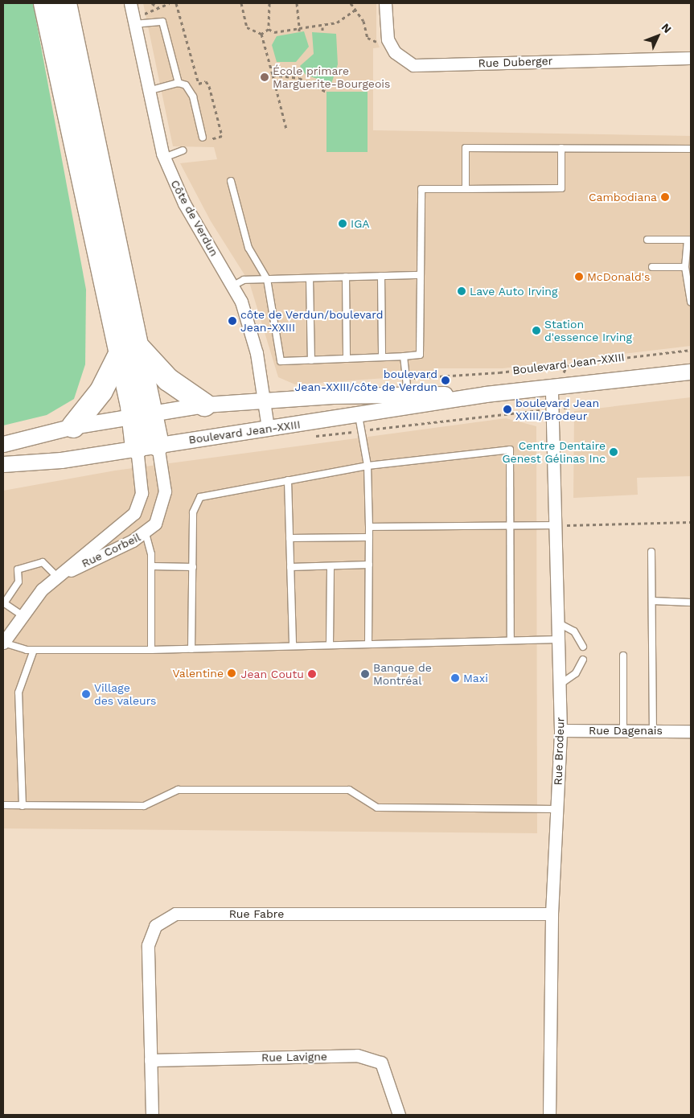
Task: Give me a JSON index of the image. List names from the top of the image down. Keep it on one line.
{"streets":{"street":["Rue Duberger","Côte de Verdun","Boulevard Jean-XXIII","Rue Corbeil","Rue Dagenais","Rue Brodeur","Rue Fabre","Rue Lavigne"]},"crossings":[["Côte de Verdun","Boulevard Jean-XXIII"],["Boulevard Jean-XXIII","Rue Corbeil"],["Boulevard Jean-XXIII","Rue Brodeur"],["Rue Dagenais","Rue Brodeur"],["Rue Brodeur","Rue Fabre"],["Rue Fabre","Rue Lavigne"]],"places":["École primare Marguerite-Bourgeois","Cambodiana","IGA","McDonald's","Lave Auto Irving","côte de Verdun/boulevard Jean-XXIII","Station d'essence Irving","boulevard Jean-XXIII/côte de Verdun","boulevard Jean XXIII/Brodeur","Centre Dentaire Genest Gélinas Inc","Valentine","Jean Coutu","Banque de Montréal","Maxi","Village des valeurs"],"north":"top right"}
